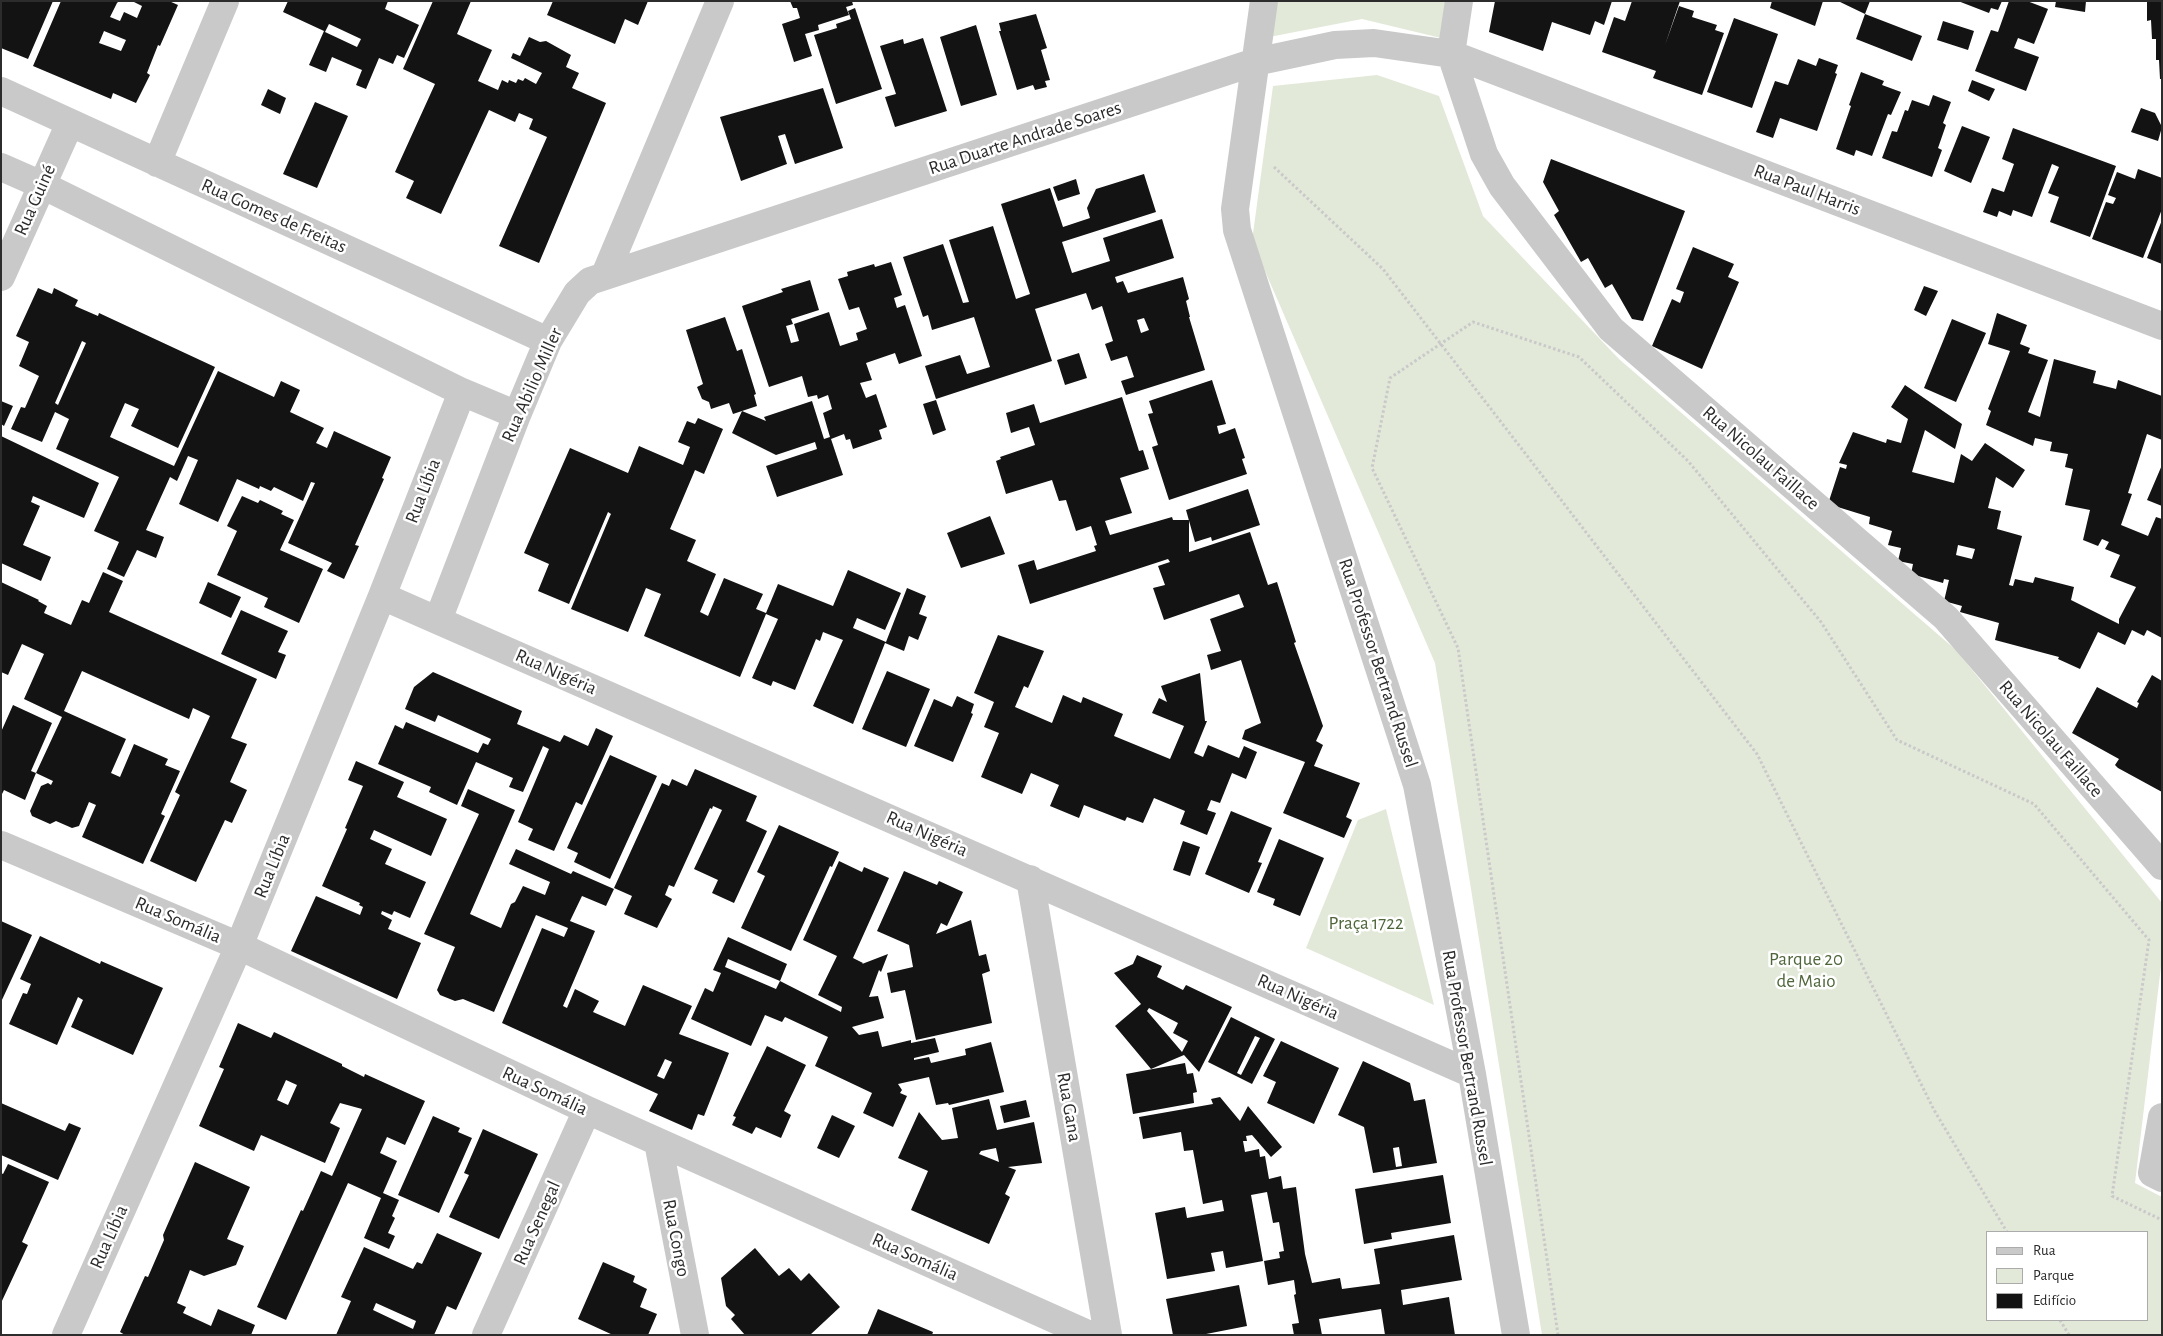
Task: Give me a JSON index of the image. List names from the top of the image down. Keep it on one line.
{"streets":{"street":["Rua Duarte Andrade Soares","Rua Paul Harris","Rua Guiné","Rua Gomes de Freitas","Rua Abilio Miller","Rua Nicolau Faillace","Rua Líbia","Rua Professor Bertrand Russel","Rua Nigéria","Rua Somália","Rua Gana","Rua Senegal","Rua Congo"]},"crossings":[["Rua Duarte Andrade Soares","Rua Paul Harris"],["Rua Duarte Andrade Soares","Rua Abilio Miller"],["Rua Duarte Andrade Soares","Rua Nicolau Faillace"],["Rua Duarte Andrade Soares","Rua Professor Bertrand Russel"],["Rua Paul Harris","Rua Nicolau Faillace"],["Rua Guiné","Rua Gomes de Freitas"],["Rua Gomes de Freitas","Rua Abilio Miller"],["Rua Abilio Miller","Rua Nigéria"],["Rua Líbia","Rua Nigéria"],["Rua Líbia","Rua Somália"],["Rua Professor Bertrand Russel","Rua Nigéria"],["Rua Nigéria","Rua Gana"],["Rua Somália","Rua Senegal"],["Rua Somália","Rua Congo"]],"parks":["Praça 1722","Parque 20 de Maio"],"legend":["Rua","Parque","Edifício"]}
